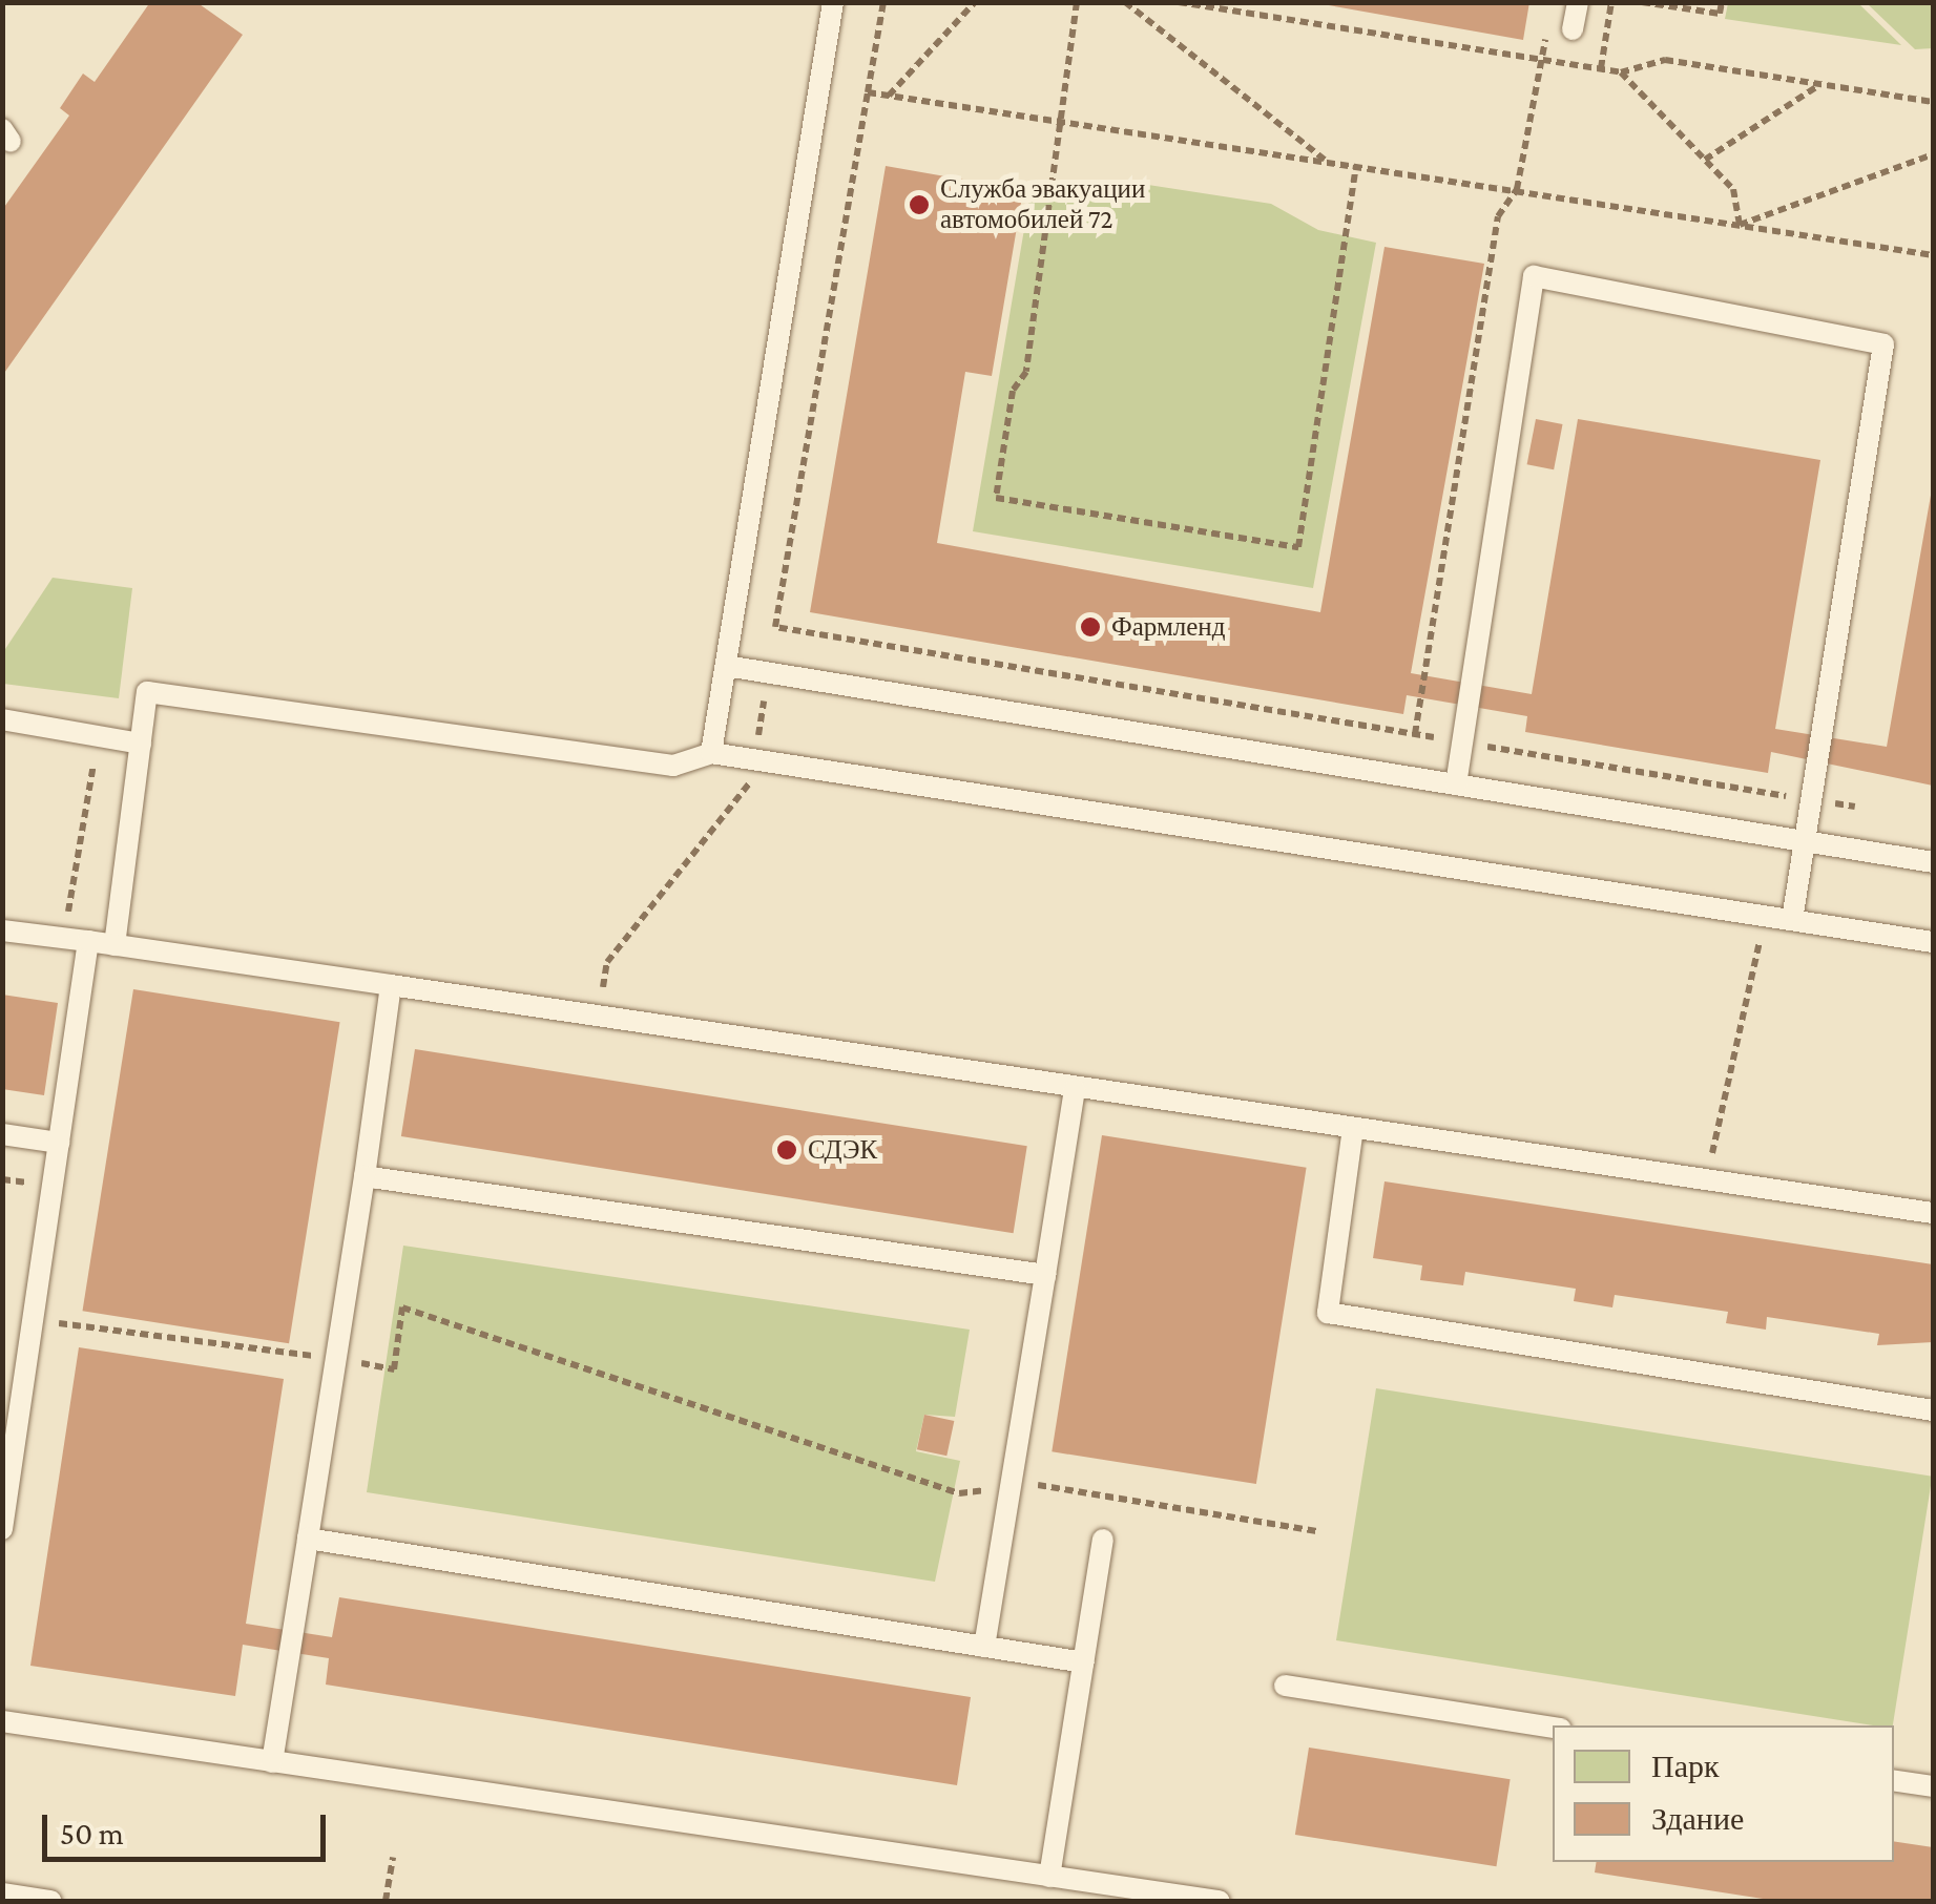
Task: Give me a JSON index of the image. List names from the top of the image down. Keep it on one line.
{"places":["Служба эвакуации автомобилей 72","Фармленд","СДЭК"],"legend":["Парк","Здание"],"scale_bar":"50 m"}
